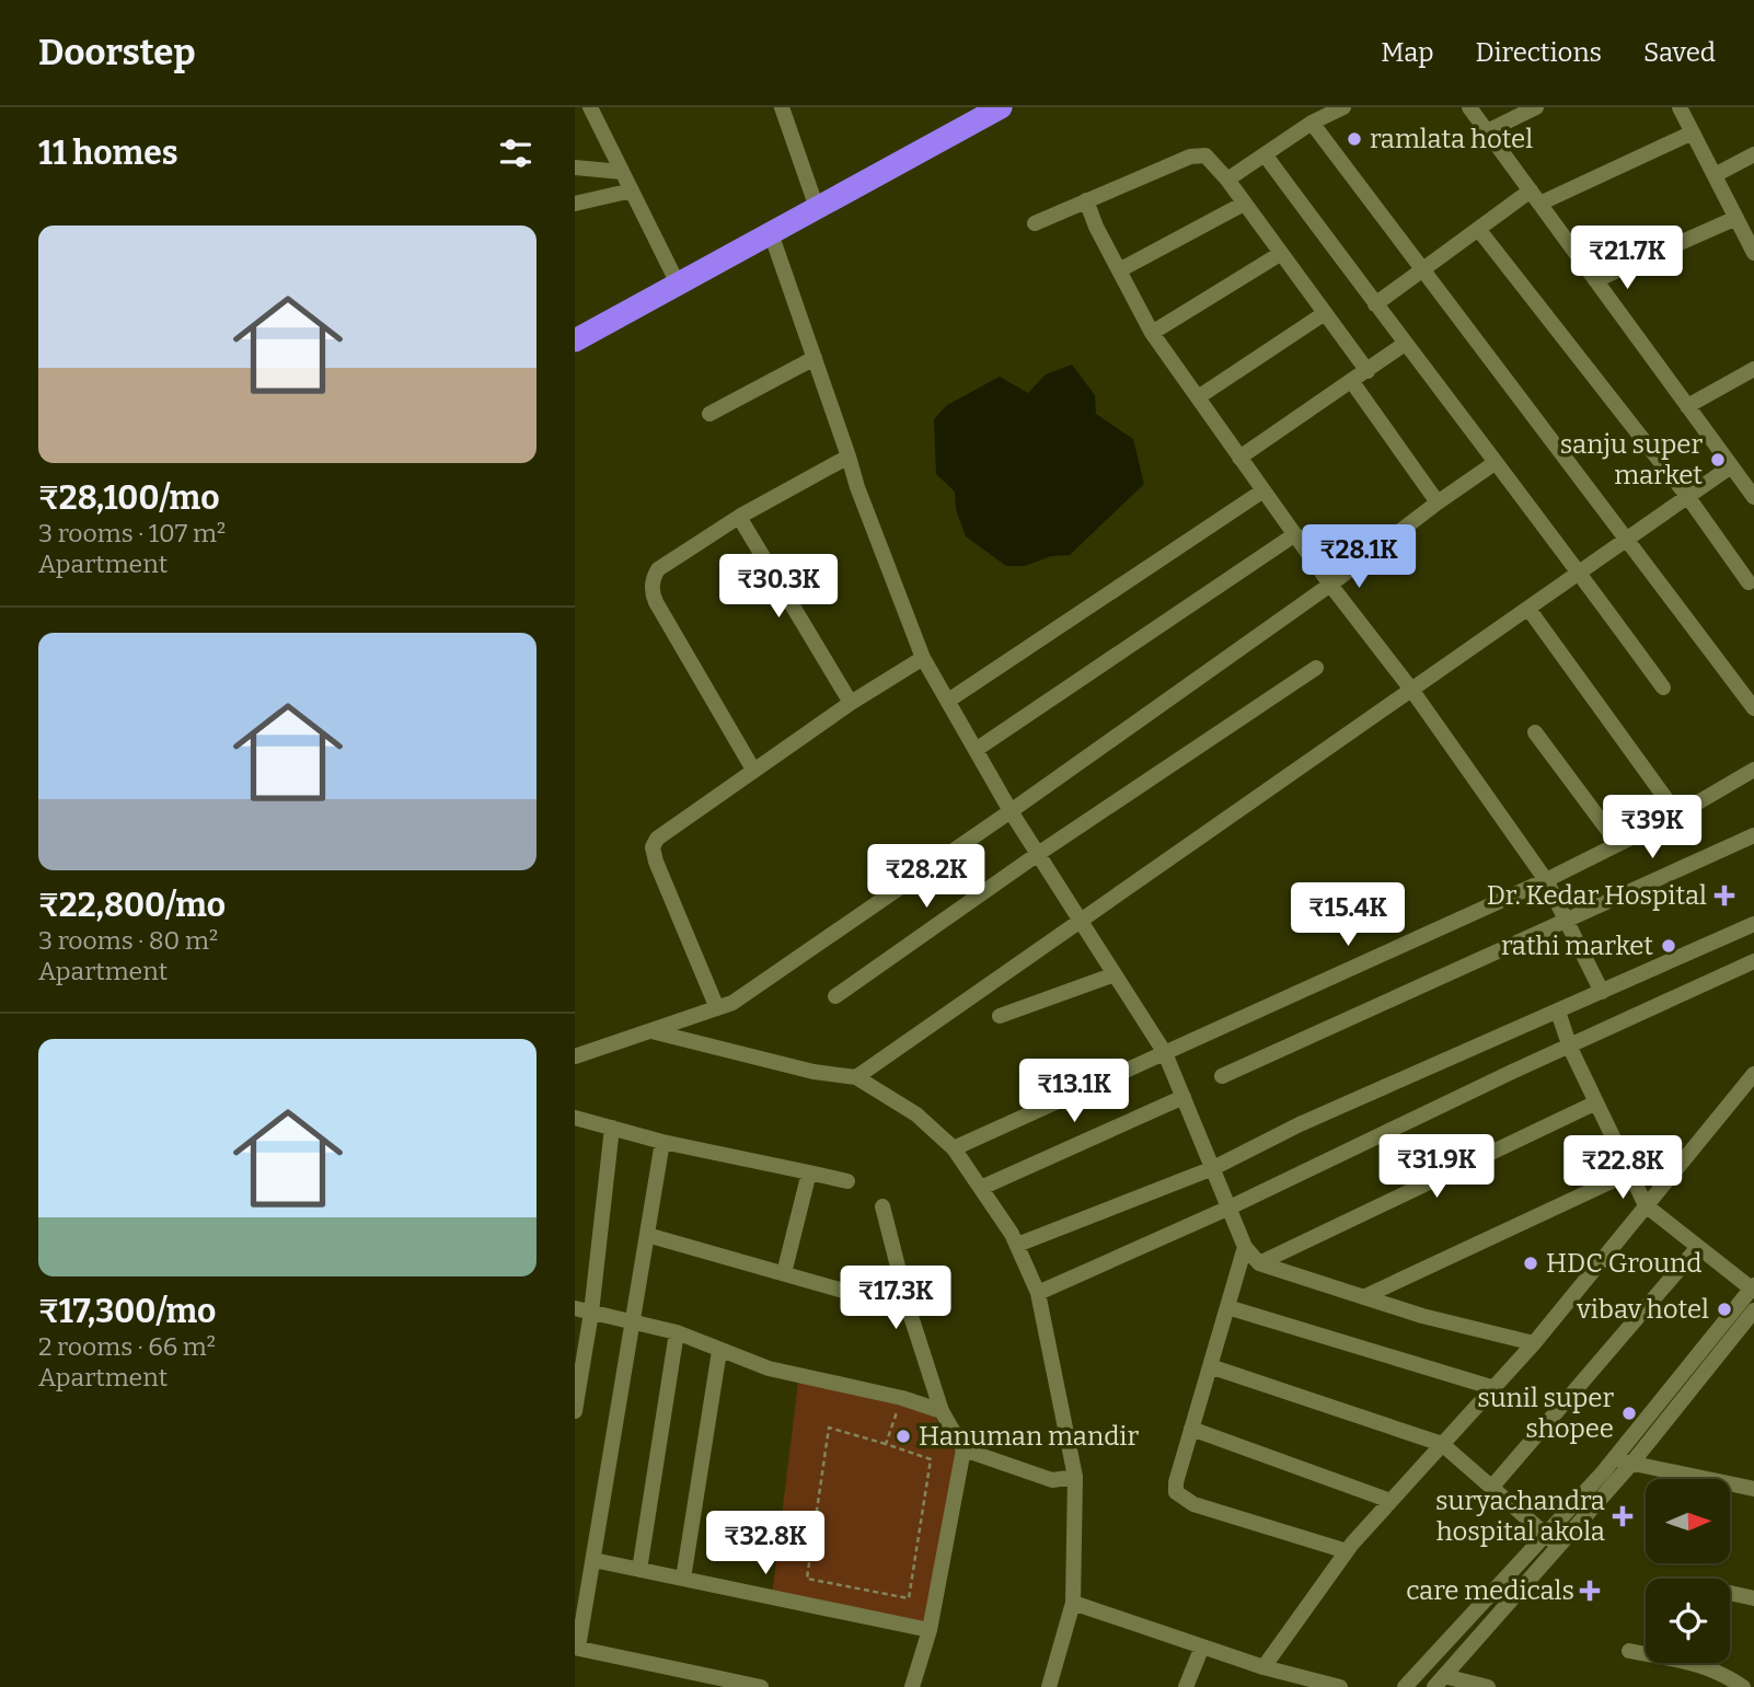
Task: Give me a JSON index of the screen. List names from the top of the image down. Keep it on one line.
{"places":{"other":["ramlata hotel","sanju super market","rathi market","HDC Ground","vibav hotel","sunil super shopee","Hanuman mandir"],"health":["Dr. Kedar Hospital","suryachandra hospital akola","care medicals"]},"north":"right","page":{"header":"Doorstep","nav":["Map","Directions","Saved"],"heading":"11 homes","list":[{"name":"₹28,100/mo","note":"3 rooms · 107 m² · Apartment"},{"name":"₹22,800/mo","note":"3 rooms · 80 m² · Apartment"},{"name":"₹17,300/mo","note":"2 rooms · 66 m² · Apartment"}],"price":["₹21.7K","₹28.1K","₹30.3K","₹39K","₹28.2K","₹15.4K","₹13.1K","₹31.9K","₹22.8K","₹17.3K","₹32.8K"]}}
